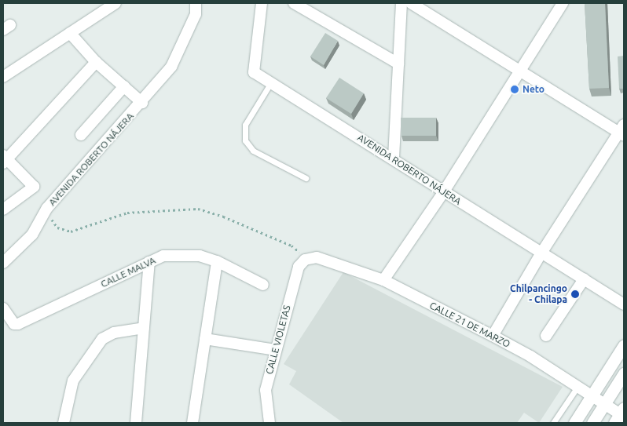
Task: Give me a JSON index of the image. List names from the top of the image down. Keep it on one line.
{"streets":{"street":["AVENIDA ROBERTO NÁJERA","CALLE MALVA","CALLE 21 DE MARZO","CALLE VIOLETAS"]},"crossings":[["CALLE 21 DE MARZO","CALLE VIOLETAS"]],"places":["Neto","Chilpancingo - Chilapa"]}
